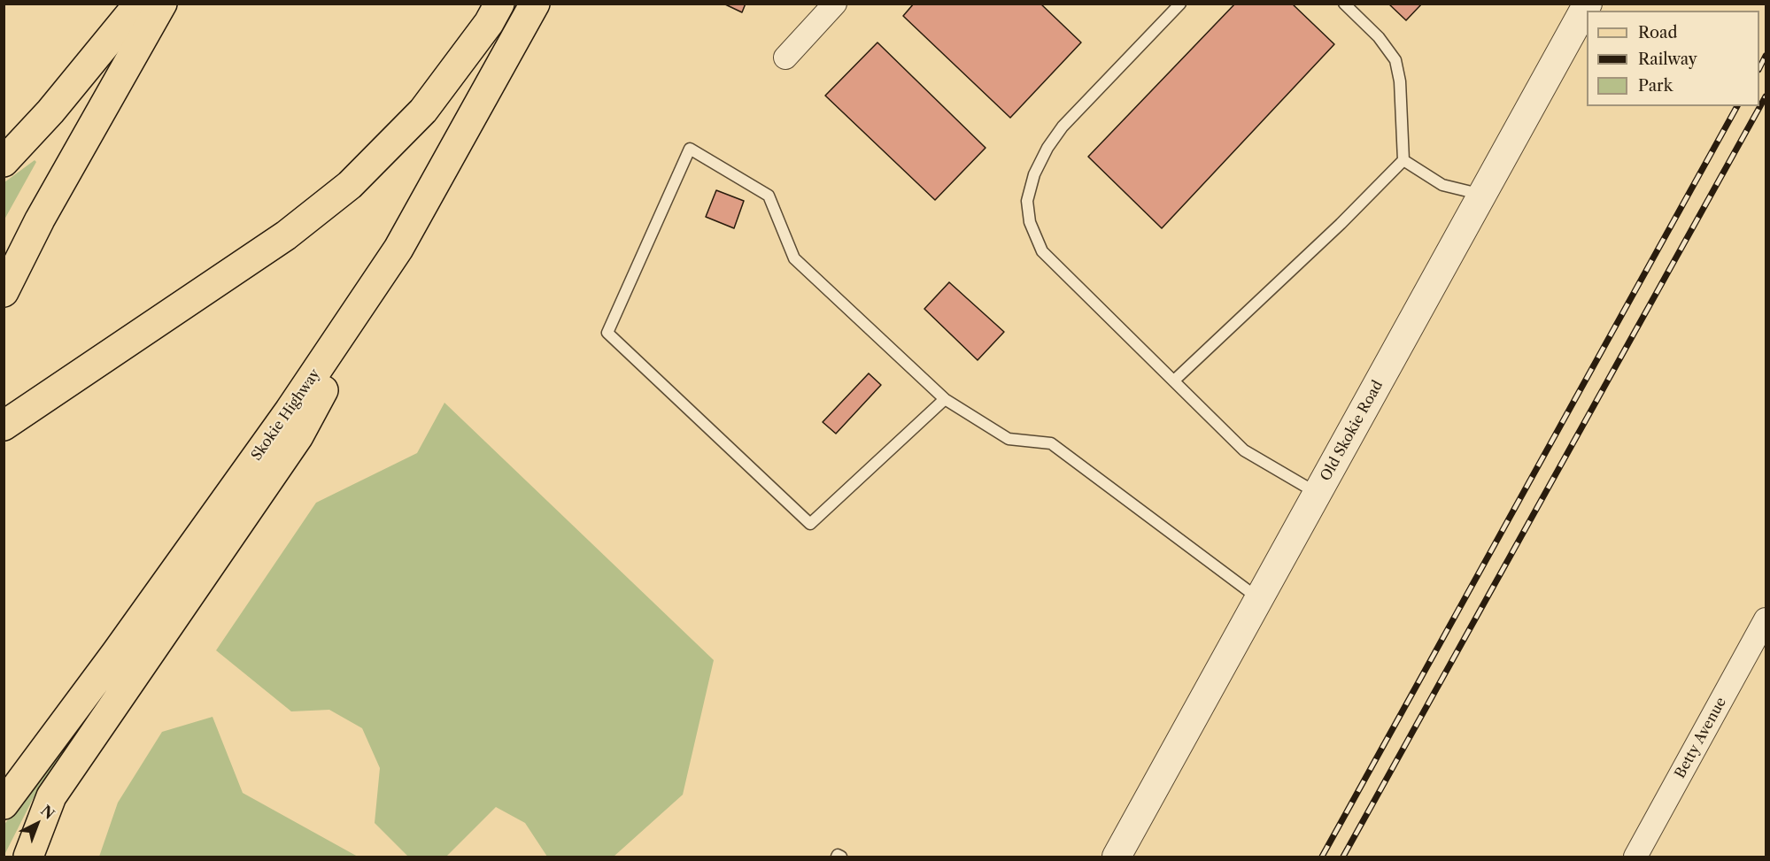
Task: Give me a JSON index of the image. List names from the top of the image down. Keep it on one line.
{"streets":{"main road":["Skokie Highway"],"street":["Old Skokie Road","Betty Avenue"]},"legend":["Road","Railway","Park"],"north":"top right"}
